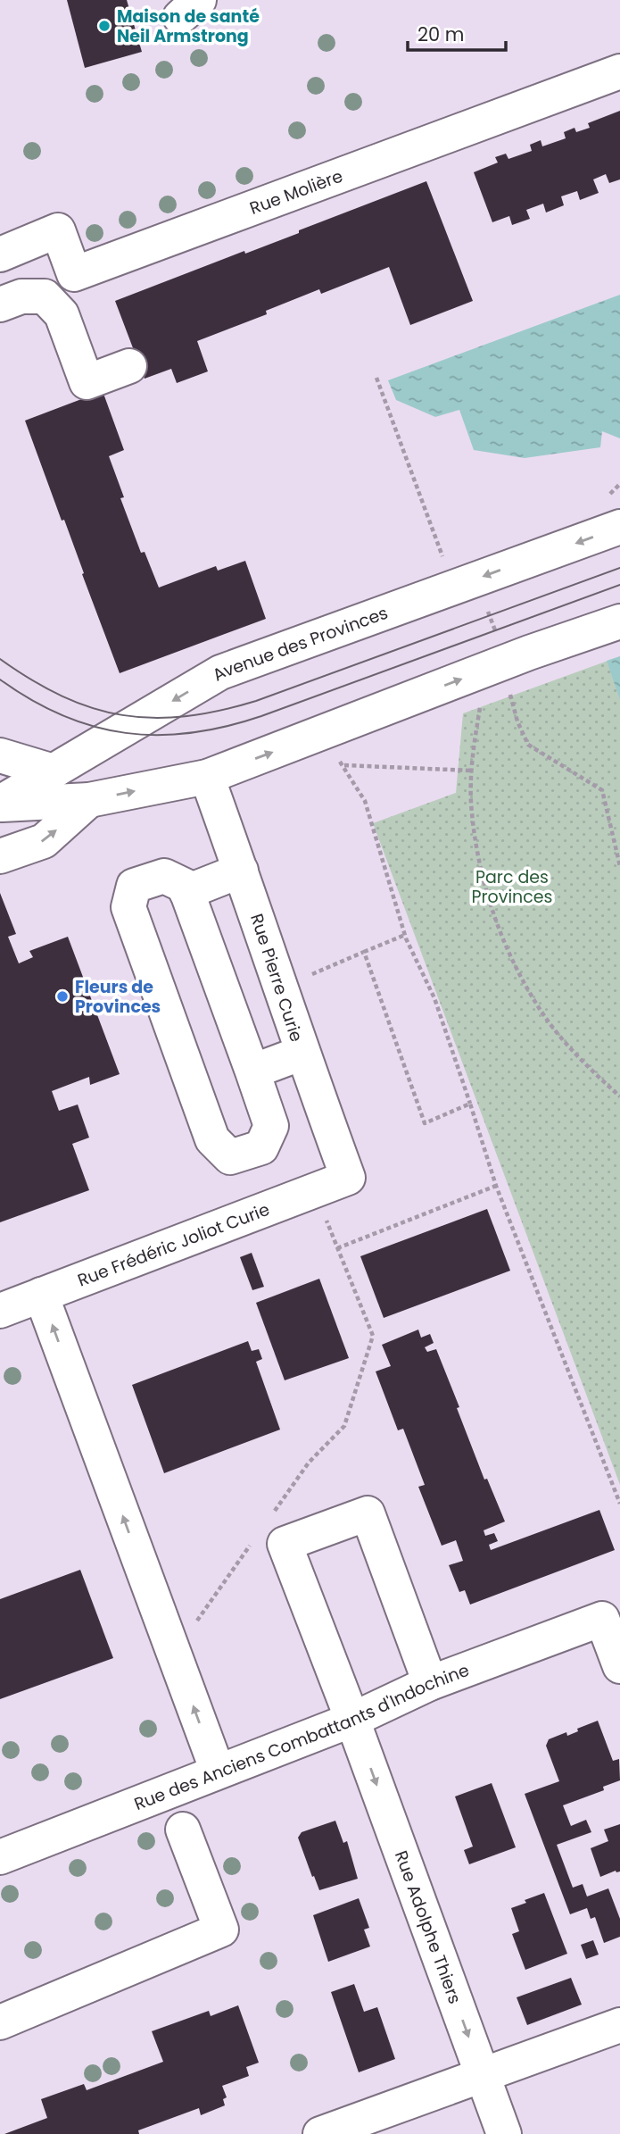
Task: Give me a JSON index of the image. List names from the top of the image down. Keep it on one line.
{"streets":{"street":["Rue Molière","Avenue des Provinces","Rue Pierre Curie","Rue Frédéric Joliot Curie","Rue des Anciens Combattants d'Indochine","Rue Adolphe Thiers"]},"crossings":[["Avenue des Provinces","Rue Pierre Curie"],["Rue Pierre Curie","Rue Frédéric Joliot Curie"],["Rue des Anciens Combattants d'Indochine","Rue Adolphe Thiers"]],"one_way":["Rue Adolphe Thiers"],"parks":["Parc des Provinces"],"places":["Maison de santé Neil Armstrong","Fleurs de Provinces"],"scale_bar":"20 m"}
